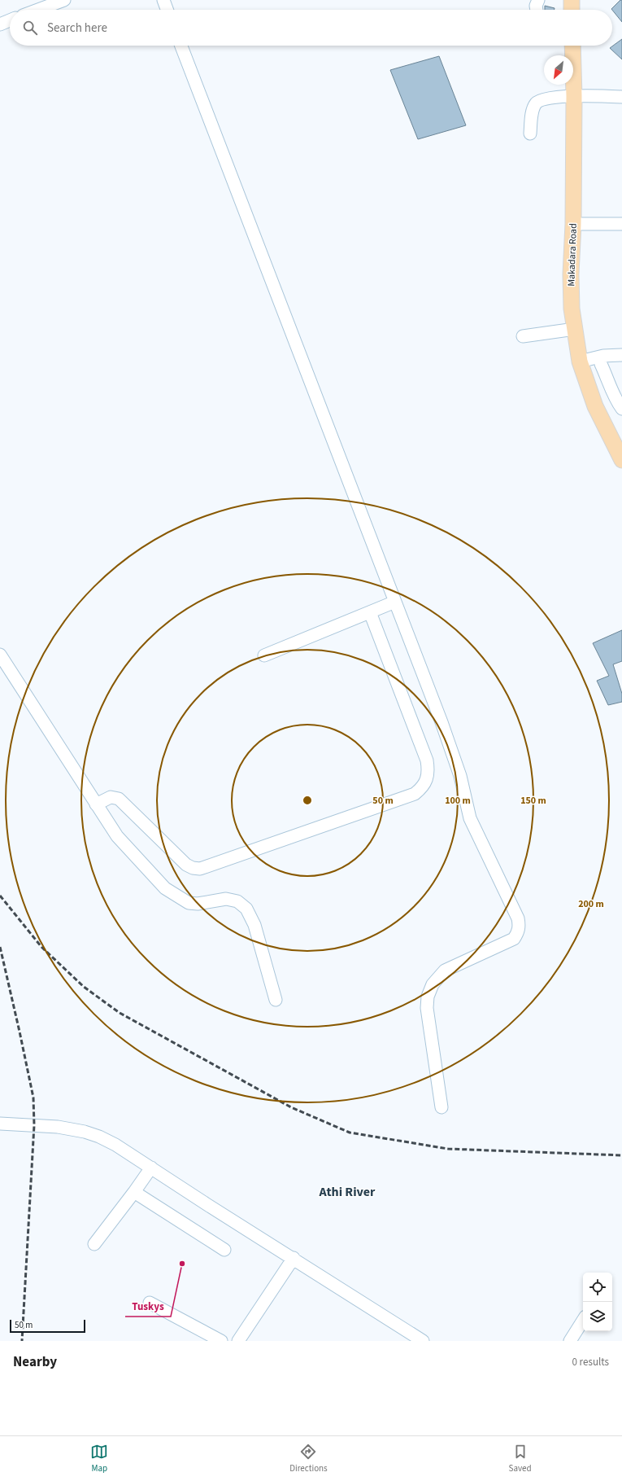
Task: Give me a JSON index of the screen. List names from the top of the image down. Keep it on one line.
{"streets":{"main road":["Makadara Road"]},"districts":["Athi River"],"places":["Tuskys"],"scale_bar":"50 m","north":"bottom left","page":{"search":"Search here","scale":"50 m","heading":["Nearby","0 results"],"nav":["Map","Directions","Saved"]},"rings":["50 m","100 m","150 m","200 m"]}
